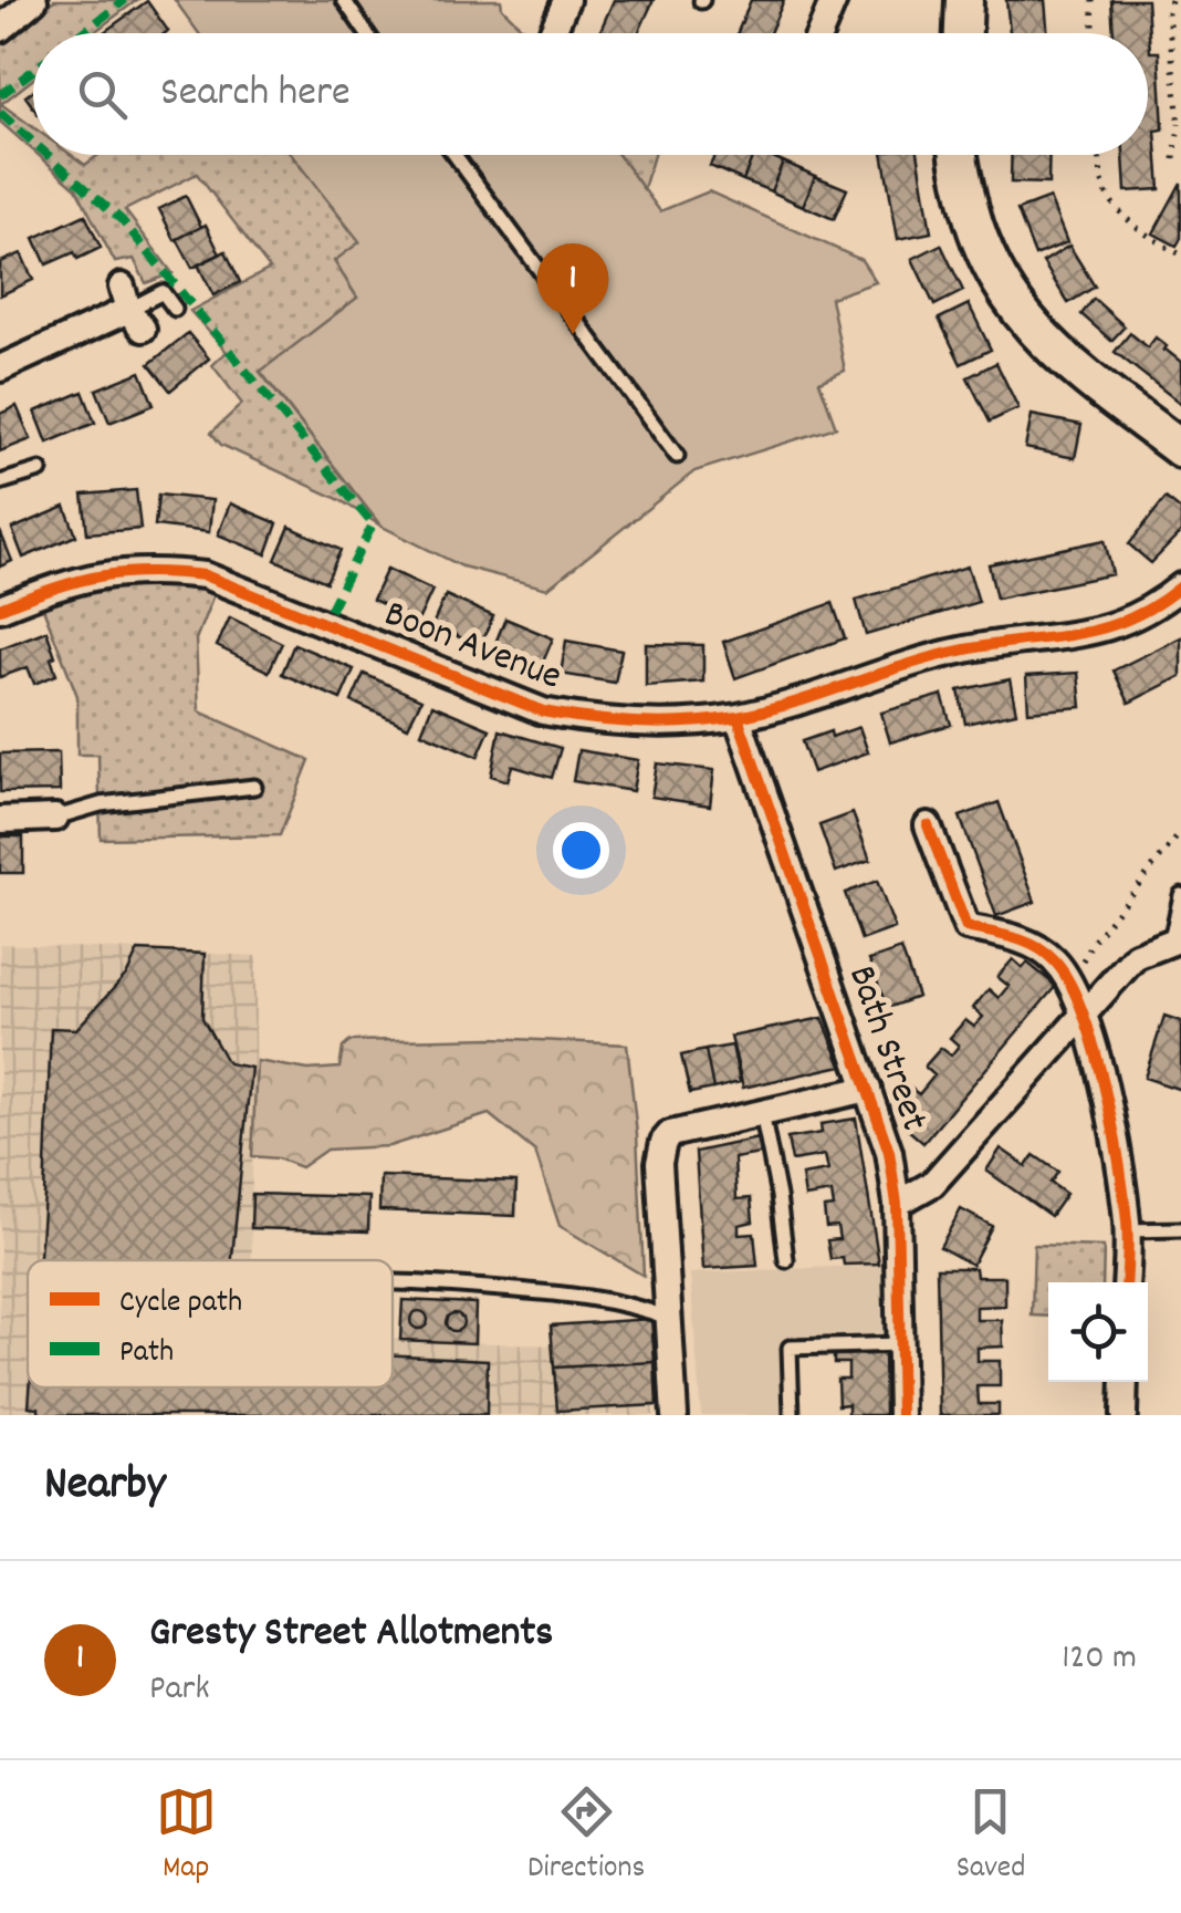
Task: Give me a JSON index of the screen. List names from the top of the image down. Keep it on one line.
{"streets":{"street":["Boon Avenue","Bath Street"]},"crossings":[["Boon Avenue","Bath Street"]],"legend":["Cycle path","Path"],"page":{"search":"Search here","pins":"1","heading":"Nearby","list":[{"mark":"1","name":"Gresty Street Allotments","note":"Park","value":"120 m"}],"nav":["Map","Directions","Saved"]}}
